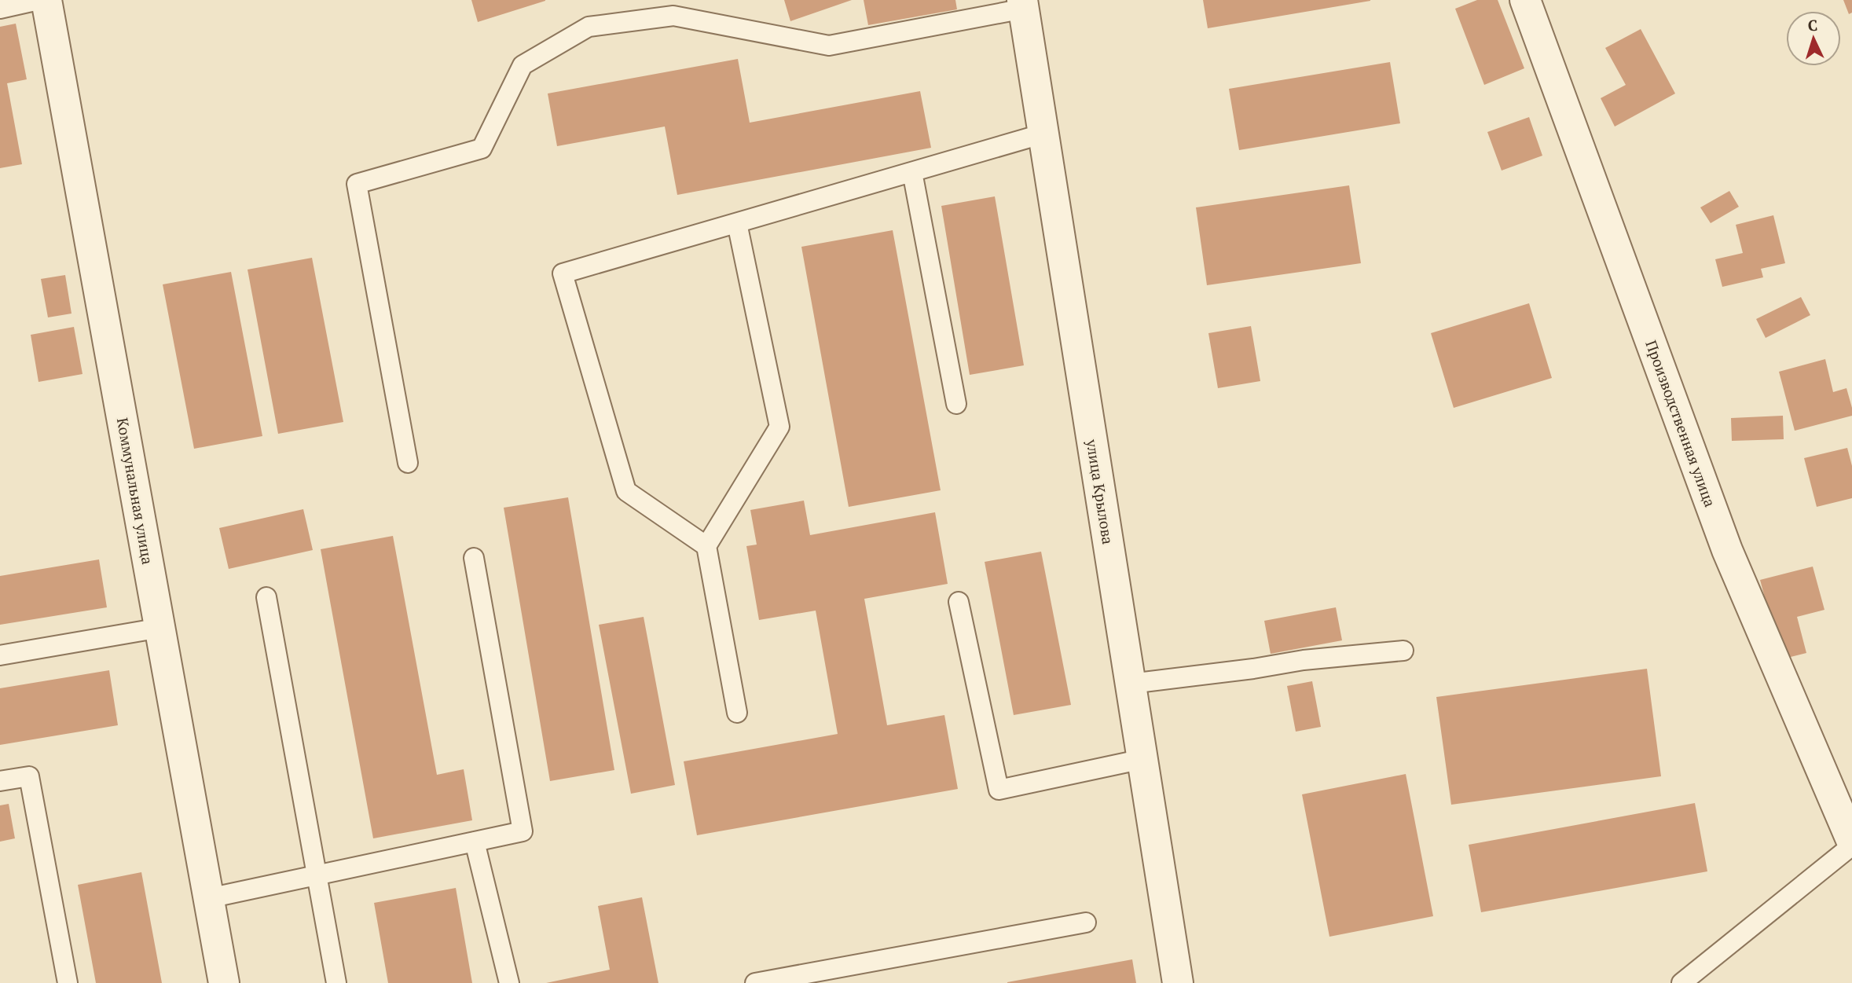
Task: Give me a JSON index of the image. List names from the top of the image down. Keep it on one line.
{"streets":{"street":["Производственная улица","Коммунальная улица","улица Крылова"]},"north":"top"}
